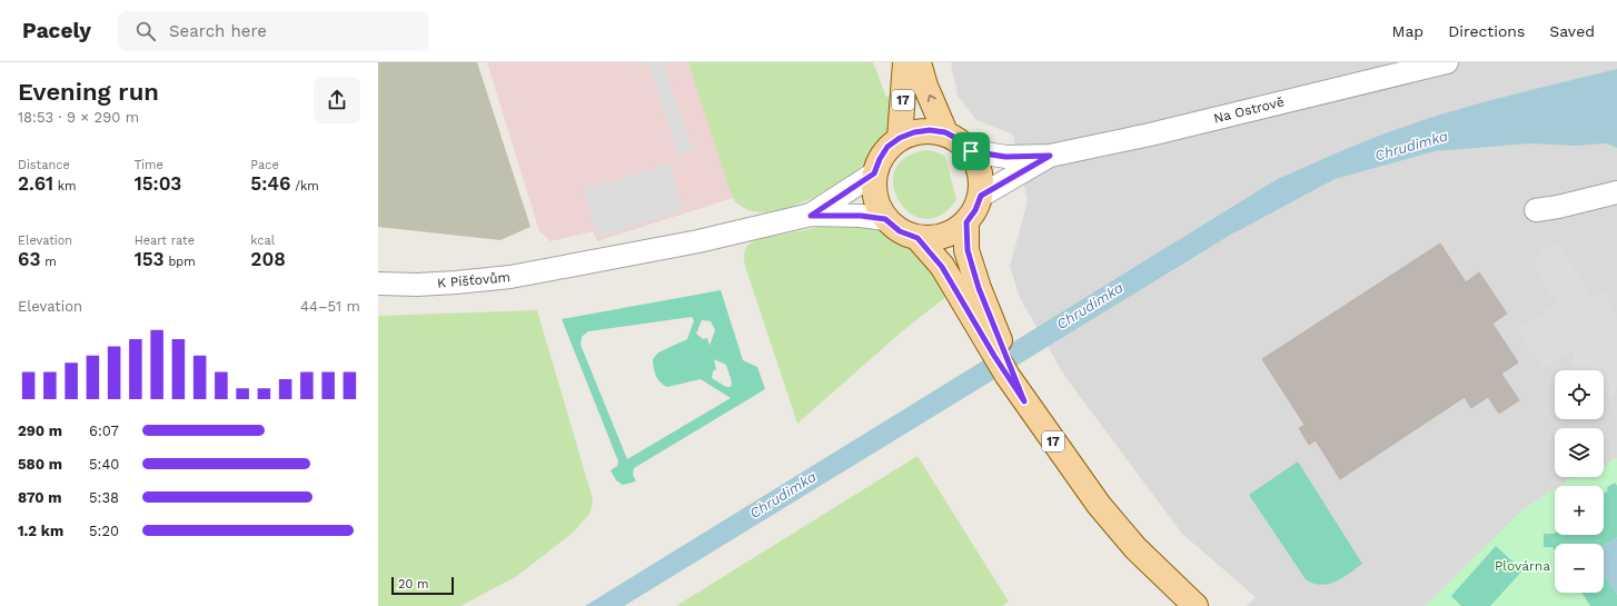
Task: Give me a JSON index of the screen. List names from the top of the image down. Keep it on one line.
{"streets":{"main road":["17"],"street":["Na Ostrově","K Píšťovům"]},"crossings":[["17","Na Ostrově"]],"water":["Chrudimka"],"parks":["Plovárna"],"scale_bar":"20 m","page":{"header":"Pacely","search":"Search here","nav":["Map","Directions","Saved"],"heading":["Evening run","18:53 · 9 × 290 m"],"stats":[["Distance","2.61 km"],["Time","15:03"],["Pace","5:46 /km"],["Elevation","63 m"],["Heart rate","153 bpm"],["kcal","208"]],"chart":["Elevation","44–51 m"],"map_buttons":["+","−"],"list":[{"name":"290 m","note":"6:07"},{"name":"580 m","note":"5:40"},{"name":"870 m","note":"5:38"},{"name":"1.2 km","note":"5:20"}],"scale":"20 m"}}
